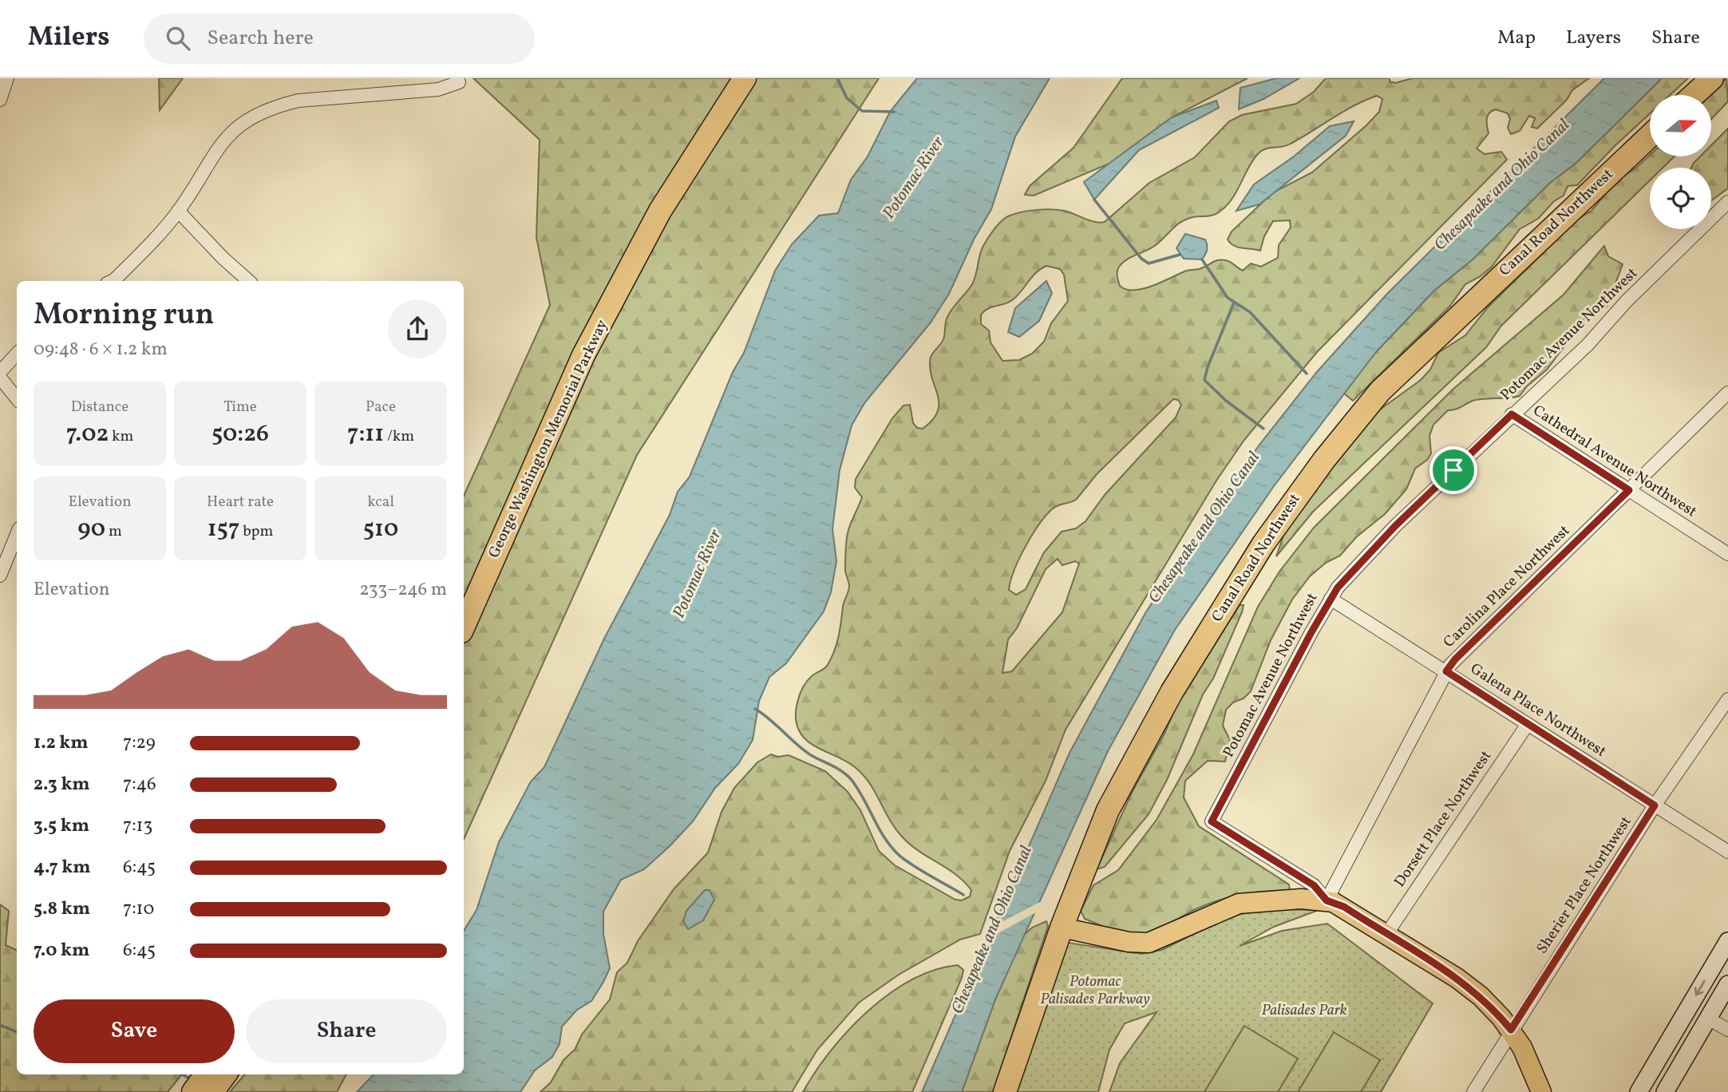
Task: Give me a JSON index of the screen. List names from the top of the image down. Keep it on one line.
{"streets":{"highway":["Canal Road Northwest","George Washington Memorial Parkway"],"street":["Potomac Avenue Northwest","Cathedral Avenue Northwest","Carolina Place Northwest","Galena Place Northwest","Dorsett Place Northwest","Sherier Place Northwest"]},"crossings":[["Potomac Avenue Northwest","Cathedral Avenue Northwest"],["Potomac Avenue Northwest","Carolina Place Northwest"],["Potomac Avenue Northwest","Galena Place Northwest"],["Cathedral Avenue Northwest","Carolina Place Northwest"],["Carolina Place Northwest","Galena Place Northwest"],["Galena Place Northwest","Dorsett Place Northwest"],["Galena Place Northwest","Sherier Place Northwest"]],"water":["Potomac River","Chesapeake and Ohio Canal"],"parks":["Potomac Palisades Parkway","Palisades Park"],"north":"right","page":{"header":"Milers","search":"Search here","nav":["Map","Layers","Share"],"heading":["Morning run","09:48 · 6 × 1.2 km"],"stats":[["Distance","7.02 km"],["Time","50:26"],["Pace","7:11 /km"],["Elevation","90 m"],["Heart rate","157 bpm"],["kcal","510"]],"chart":["Elevation","233–246 m"],"list":[{"name":"1.2 km","note":"7:29"},{"name":"2.3 km","note":"7:46"},{"name":"3.5 km","note":"7:13"},{"name":"4.7 km","note":"6:45"},{"name":"5.8 km","note":"7:10"},{"name":"7.0 km","note":"6:45"}],"buttons":["Save","Share"]}}
